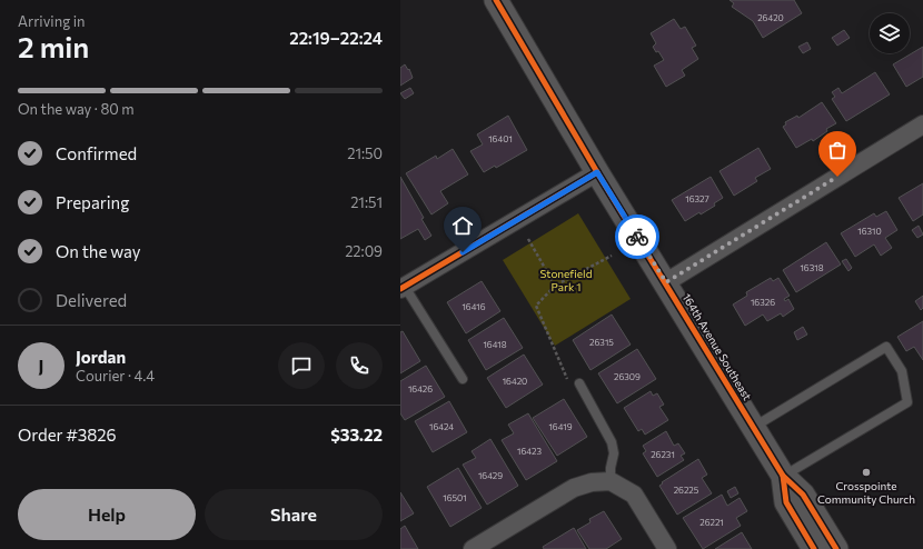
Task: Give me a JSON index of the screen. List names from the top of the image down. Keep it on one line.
{"streets":{"street":["164th Avenue Southeast"]},"parks":["Stonefield Park 1"],"places":["Crosspointe Community Church"],"house_numbers":["26420","16401","16327","16310","16318","16326","16416","26315","16418","26309","16420","16426","16424","16419","16423","26231","16429","26225","16501","26221"],"page":{"heading":["2 min","Arriving in","22:19–22:24"],"panel":["Jordan","Courier · 4.4","Order #3826","$33.22"],"bar":"On the way · 80 m","list":[["Confirmed","21:50"],["Preparing","21:51"],["On the way","22:09"],"Delivered"],"round":"J","buttons":["Help","Share"]}}
